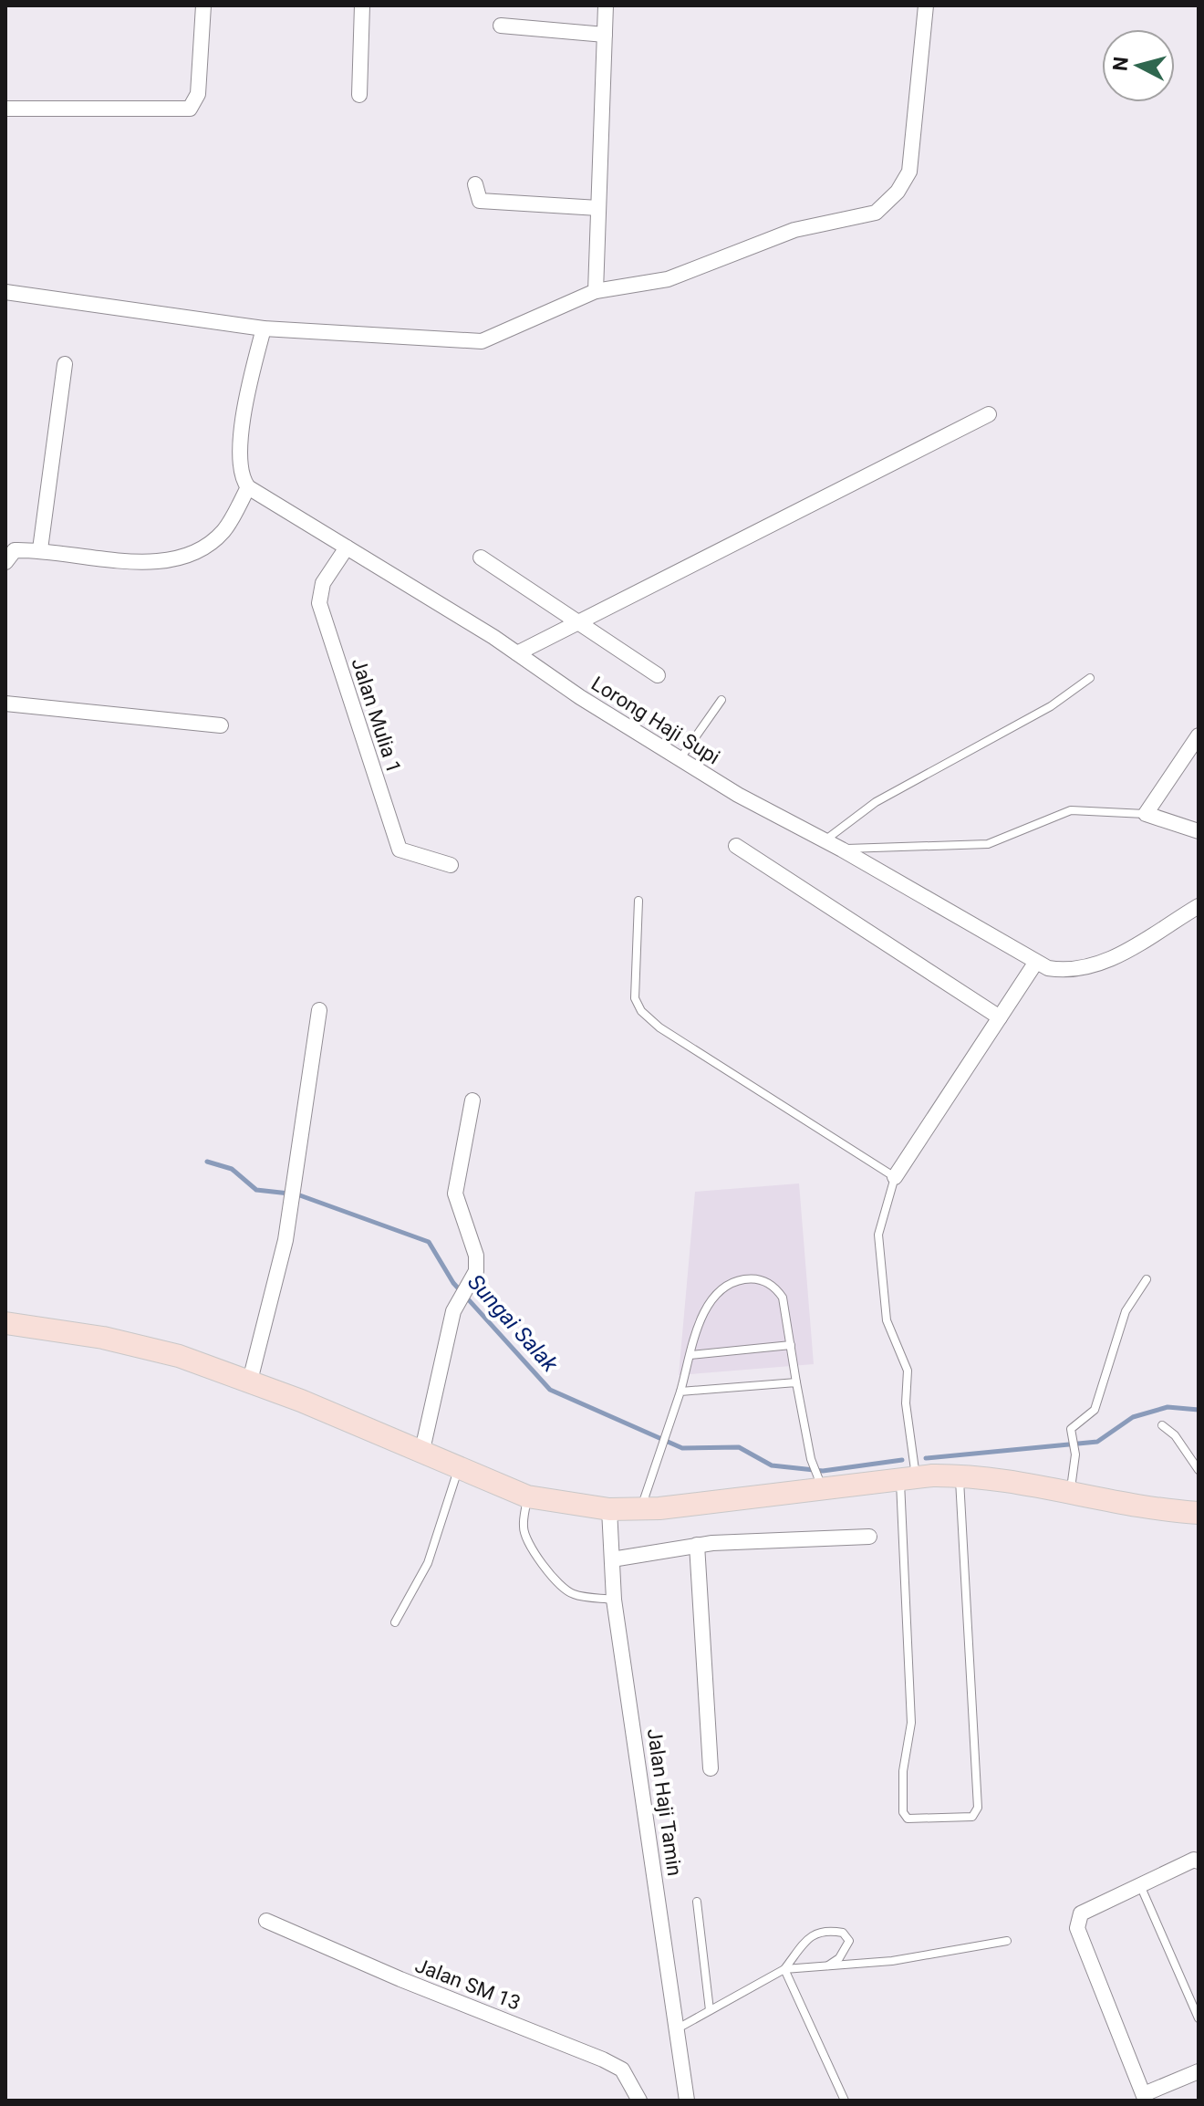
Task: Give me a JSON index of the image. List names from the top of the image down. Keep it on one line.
{"streets":{"street":["Jalan Mulia 1","Lorong Haji Supi","Jalan Haji Tamin","Jalan SM 13"]},"crossings":[["Jalan Mulia 1","Lorong Haji Supi"]],"water":["Sungai Salak"],"north":"left"}
